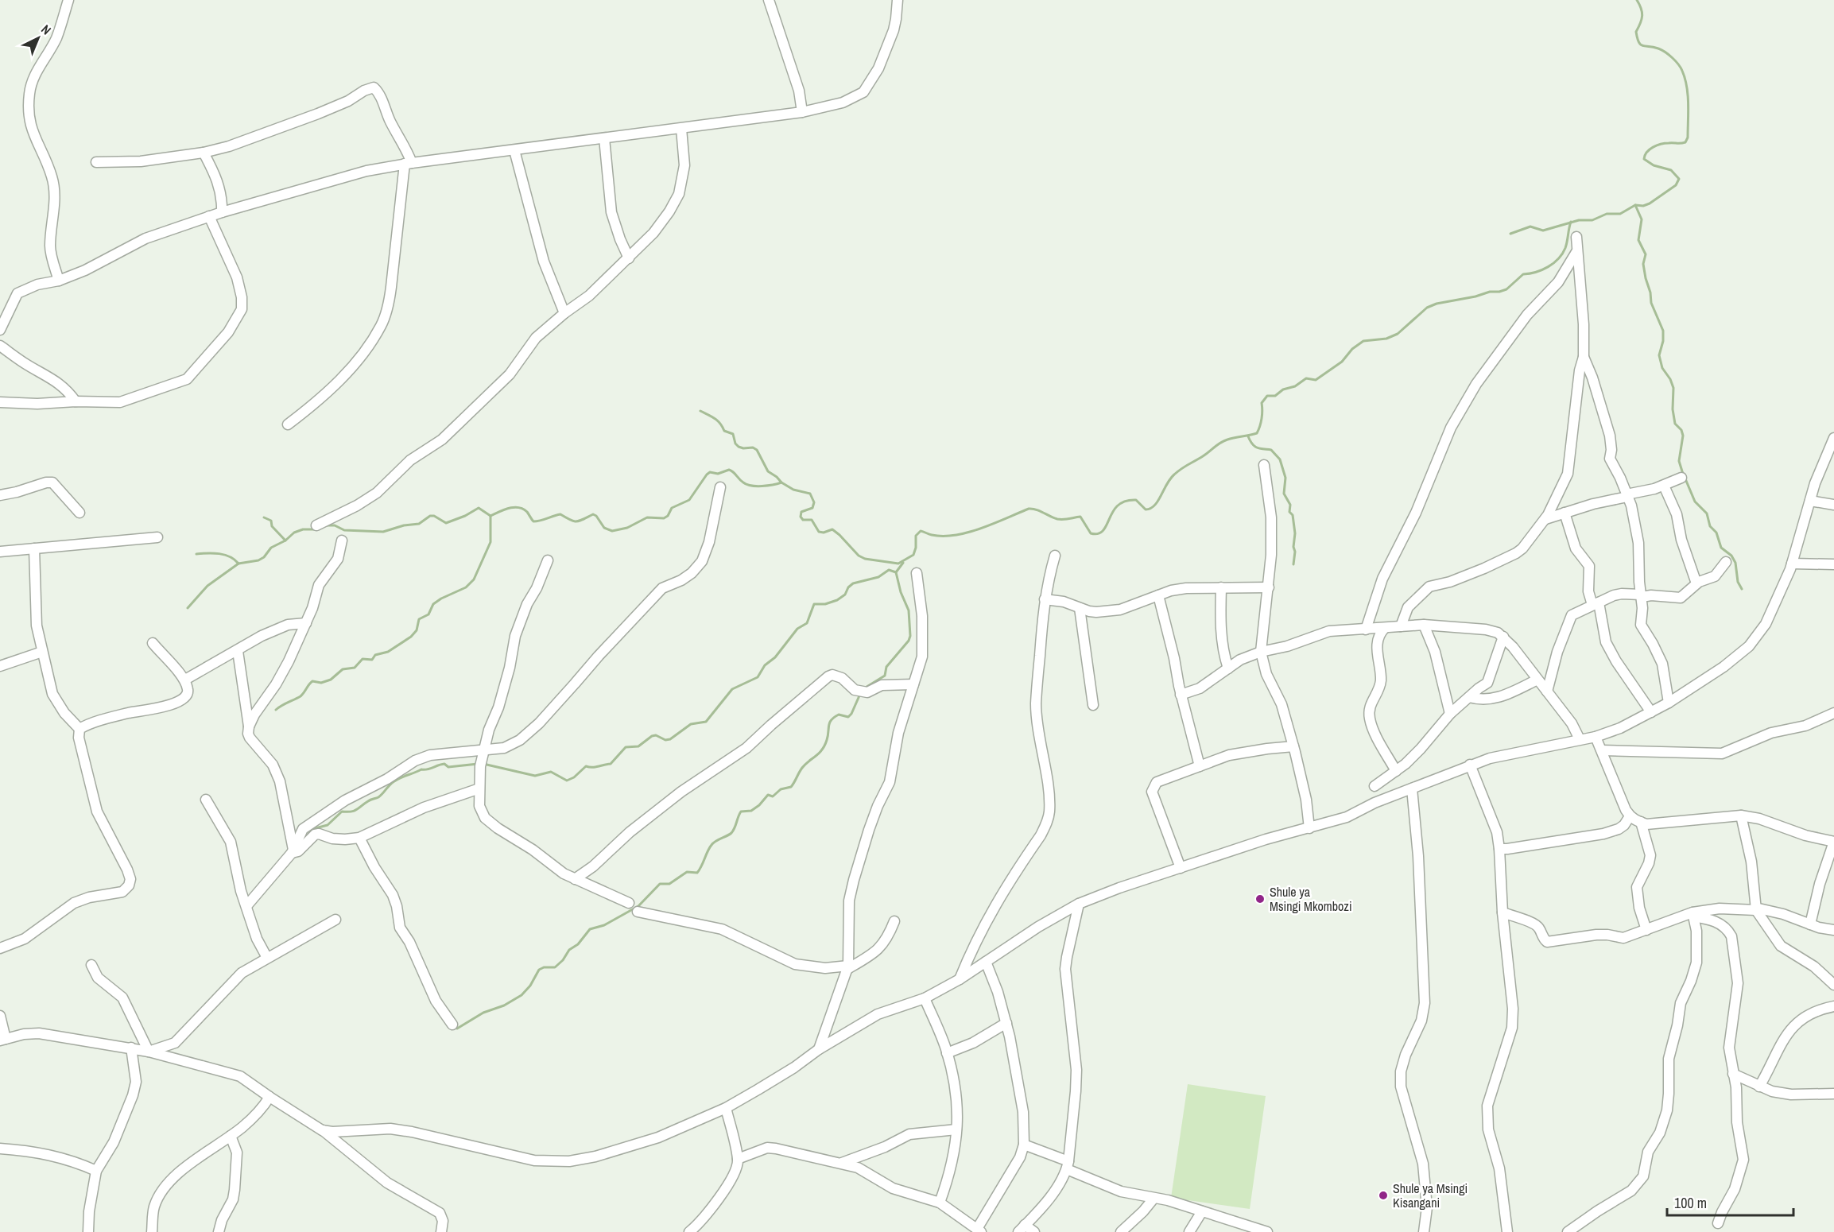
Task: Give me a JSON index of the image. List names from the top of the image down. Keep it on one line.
{"places":["Shule ya Msingi Mkombozi","Shule ya Msingi Kisangani"],"scale_bar":"100 m","north":"top right"}
